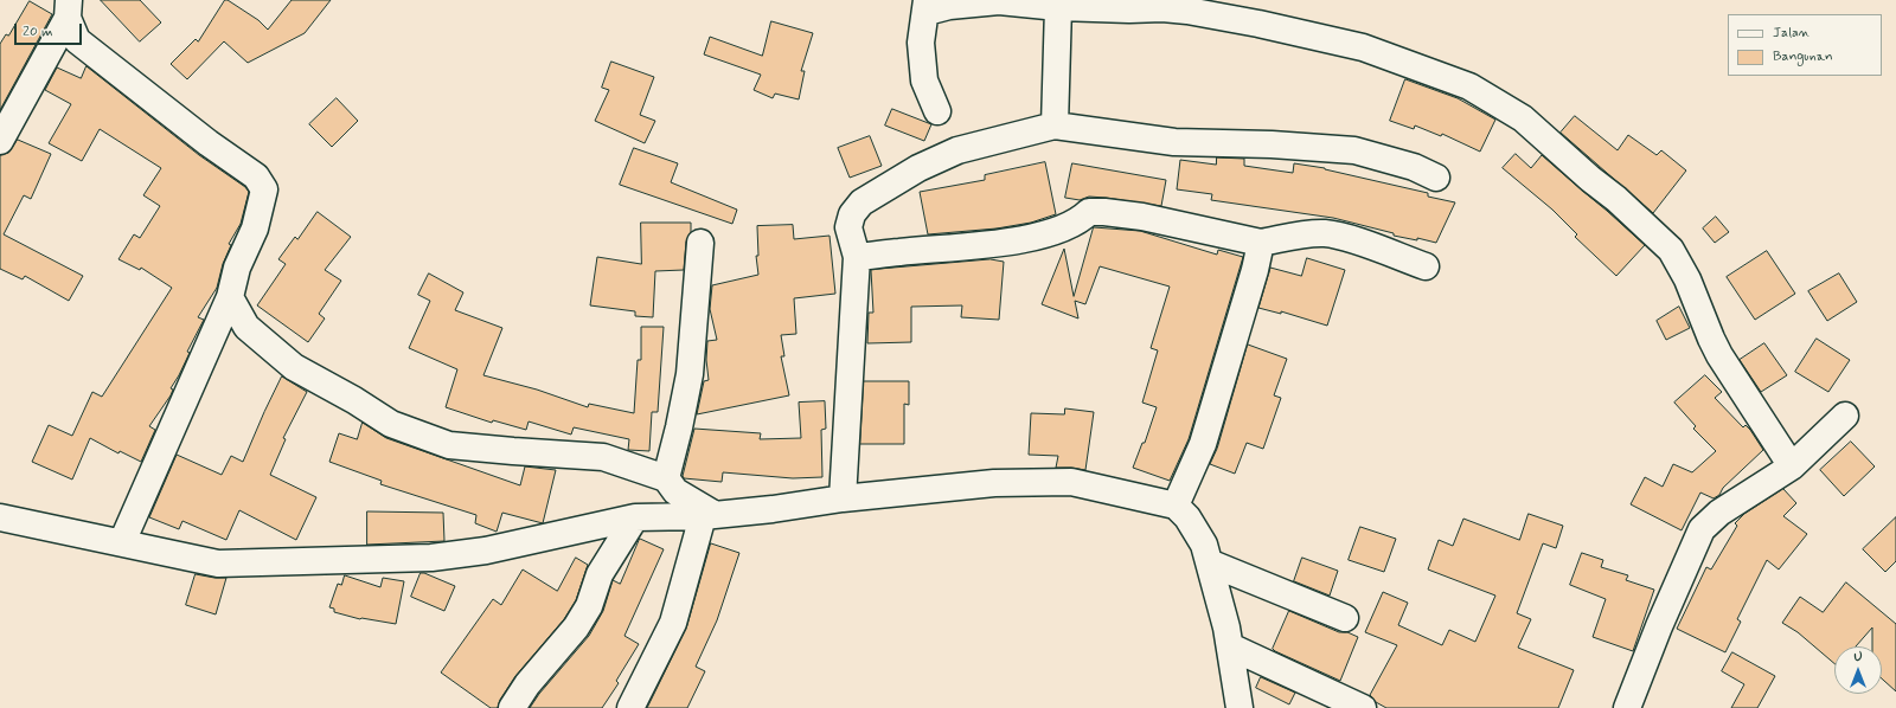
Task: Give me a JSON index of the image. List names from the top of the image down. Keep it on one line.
{"legend":["Jalan","Bangunan"],"scale_bar":"20 m","north":"top"}
